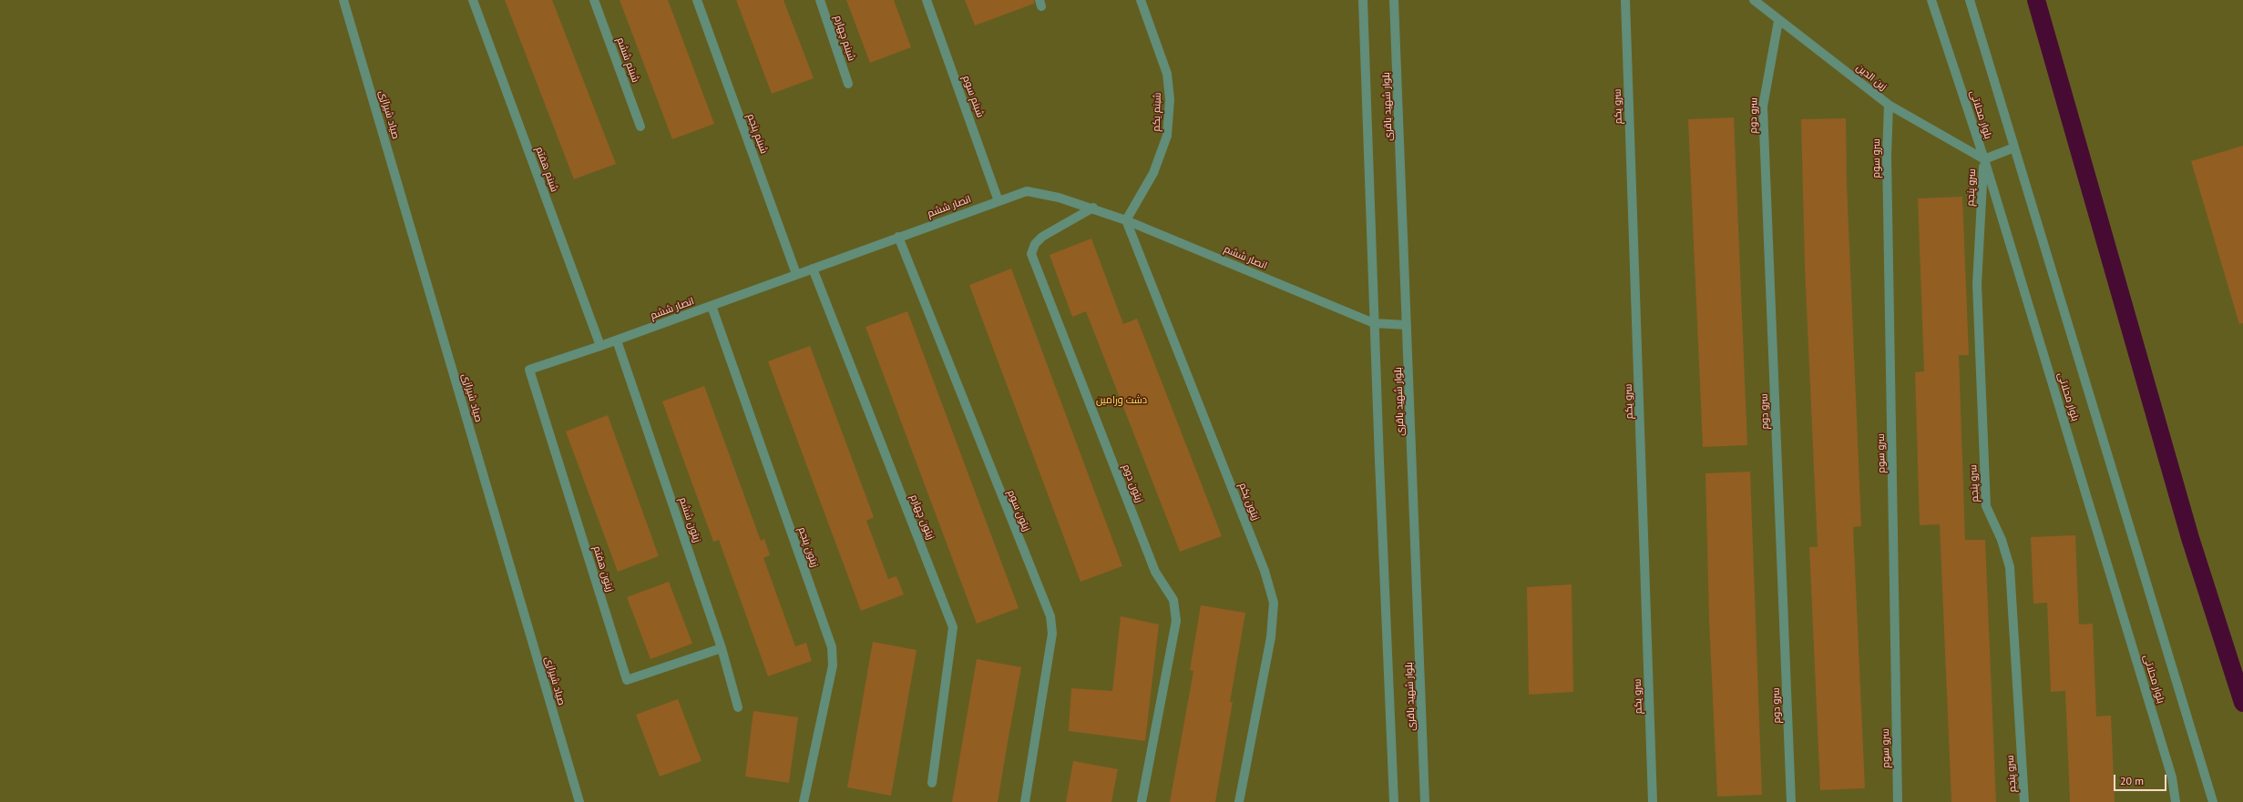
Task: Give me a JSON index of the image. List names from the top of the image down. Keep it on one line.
{"streets":{"street":["شبنم چهارم","شبنم ششم","زین الدین","شبنم سوم","بلوار شهید باقری","سرو یکم","شبنم یکم","صیاد شیرازی","بلوار محلاتی","سرو دوم","شبنم پنجم","سرو سوم","شبنم هفتم","سرو پنجم","انصار ششم","زیتون دوم","زیتون یکم","زیتون سوم","زیتون چهارم","زیتون ششم","زیتون پنجم","زیتون هفتم"]},"crossings":[["زین الدین","بلوار محلاتی"],["زین الدین","سرو دوم"],["زین الدین","سرو سوم"],["زین الدین","سرو پنجم"],["شبنم سوم","انصار ششم"],["بلوار شهید باقری","انصار ششم"],["شبنم یکم","انصار ششم"],["شبنم یکم","زیتون یکم"],["بلوار محلاتی","سرو پنجم"],["شبنم پنجم","انصار ششم"],["شبنم هفتم","انصار ششم"],["انصار ششم","زیتون دوم"],["انصار ششم","زیتون یکم"],["انصار ششم","زیتون سوم"],["انصار ششم","زیتون چهارم"],["انصار ششم","زیتون ششم"],["انصار ششم","زیتون پنجم"],["انصار ششم","زیتون هفتم"],["زیتون ششم","زیتون هفتم"]],"parks":["دشت ورامین"],"scale_bar":"20 m"}
